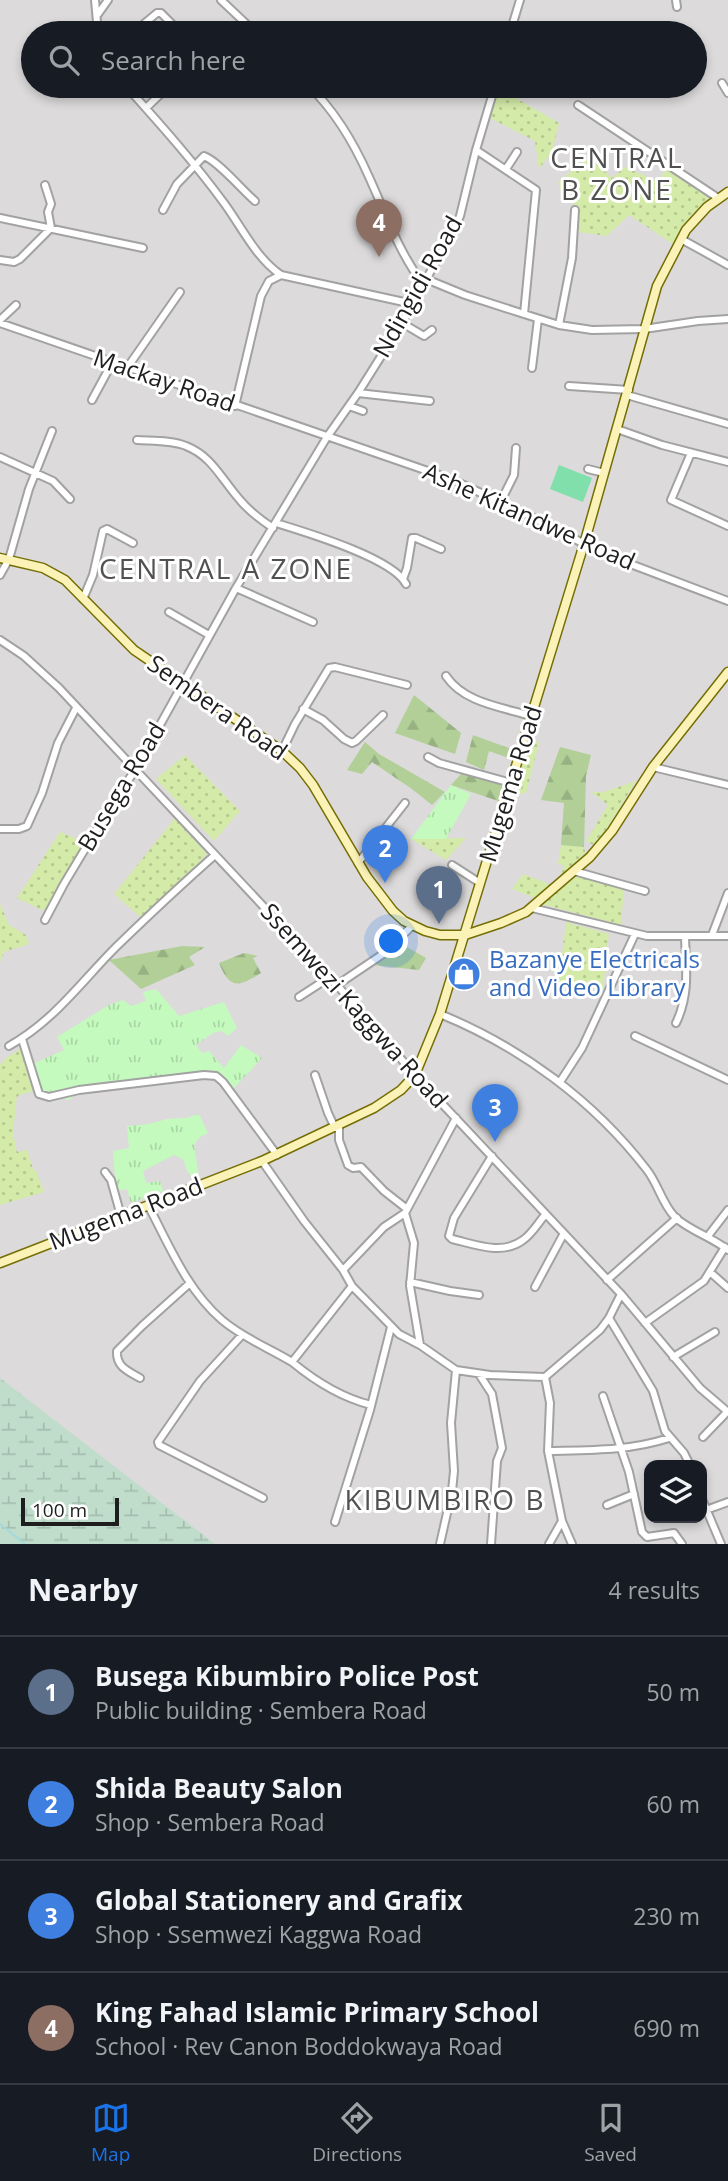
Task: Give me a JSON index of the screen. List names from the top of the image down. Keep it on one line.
{"streets":{"street":["Ndingidi Road","Mackay Road","Ashe Kitandwe Road","Sembera Road","Mugema Road","Busega Road","Ssemwezi Kaggwa Road"]},"crossings":[["Ndingidi Road","Mackay Road"],["Ndingidi Road","Ashe Kitandwe Road"],["Ndingidi Road","Busega Road"],["Mackay Road","Ashe Kitandwe Road"],["Mackay Road","Busega Road"],["Ashe Kitandwe Road","Mugema Road"],["Ashe Kitandwe Road","Busega Road"],["Sembera Road","Mugema Road"],["Sembera Road","Busega Road"],["Mugema Road","Ssemwezi Kaggwa Road"],["Busega Road","Ssemwezi Kaggwa Road"]],"districts":["CENTRAL B ZONE","CENTRAL A ZONE","KIBUMBIRO B"],"places":{"shop":["Bazanye Electricals and Video Library"]},"scale_bar":"100 m","page":{"search":"Search here","pins":["4","2","1","3"],"scale":"100 m","heading":["Nearby","4 results"],"list":[{"mark":"1","name":"Busega Kibumbiro Police Post","note":"Public building · Sembera Road","value":"50 m"},{"mark":"2","name":"Shida Beauty Salon","note":"Shop · Sembera Road","value":"60 m"},{"mark":"3","name":"Global Stationery and Grafix","note":"Shop · Ssemwezi Kaggwa Road","value":"230 m"},{"mark":"4","name":"King Fahad Islamic Primary School","note":"School · Rev Canon Boddokwaya Road","value":"690 m"}],"nav":["Map","Directions","Saved"]}}
